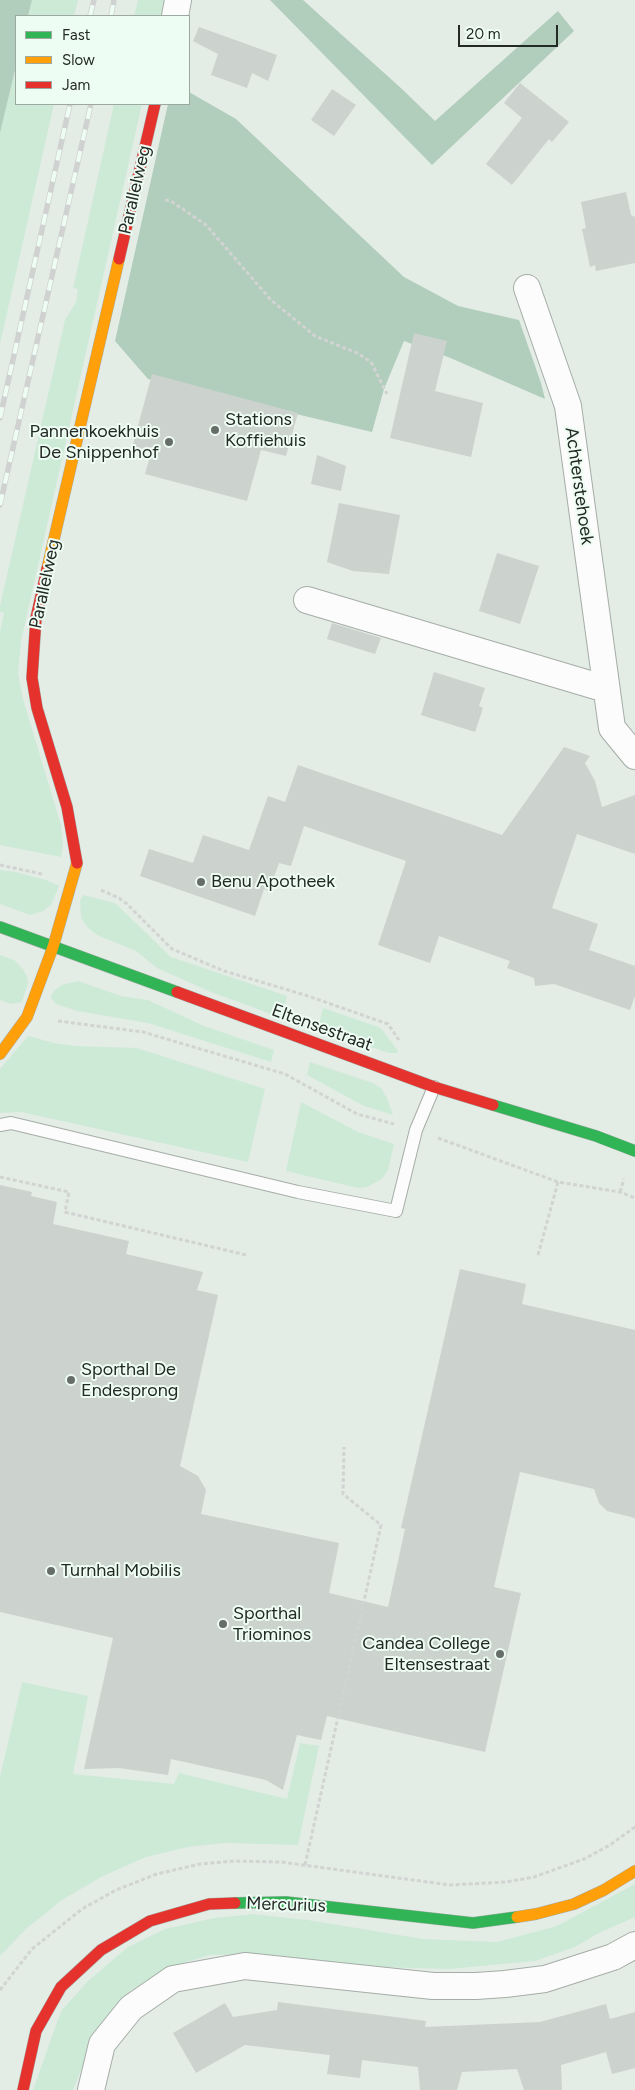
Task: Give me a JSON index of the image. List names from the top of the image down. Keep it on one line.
{"streets":{"street":["Parallelweg","Achterstehoek","Eltensestraat","Mercurius"]},"crossings":[["Parallelweg","Eltensestraat"]],"places":["Stations Koffiehuis","Pannenkoekhuis De Snippenhof","Benu Apotheek","Sporthal De Endesprong","Turnhal Mobilis","Sporthal Triominos","Candea College Eltensestraat"],"legend":["Fast","Slow","Jam"],"scale_bar":"20 m"}
